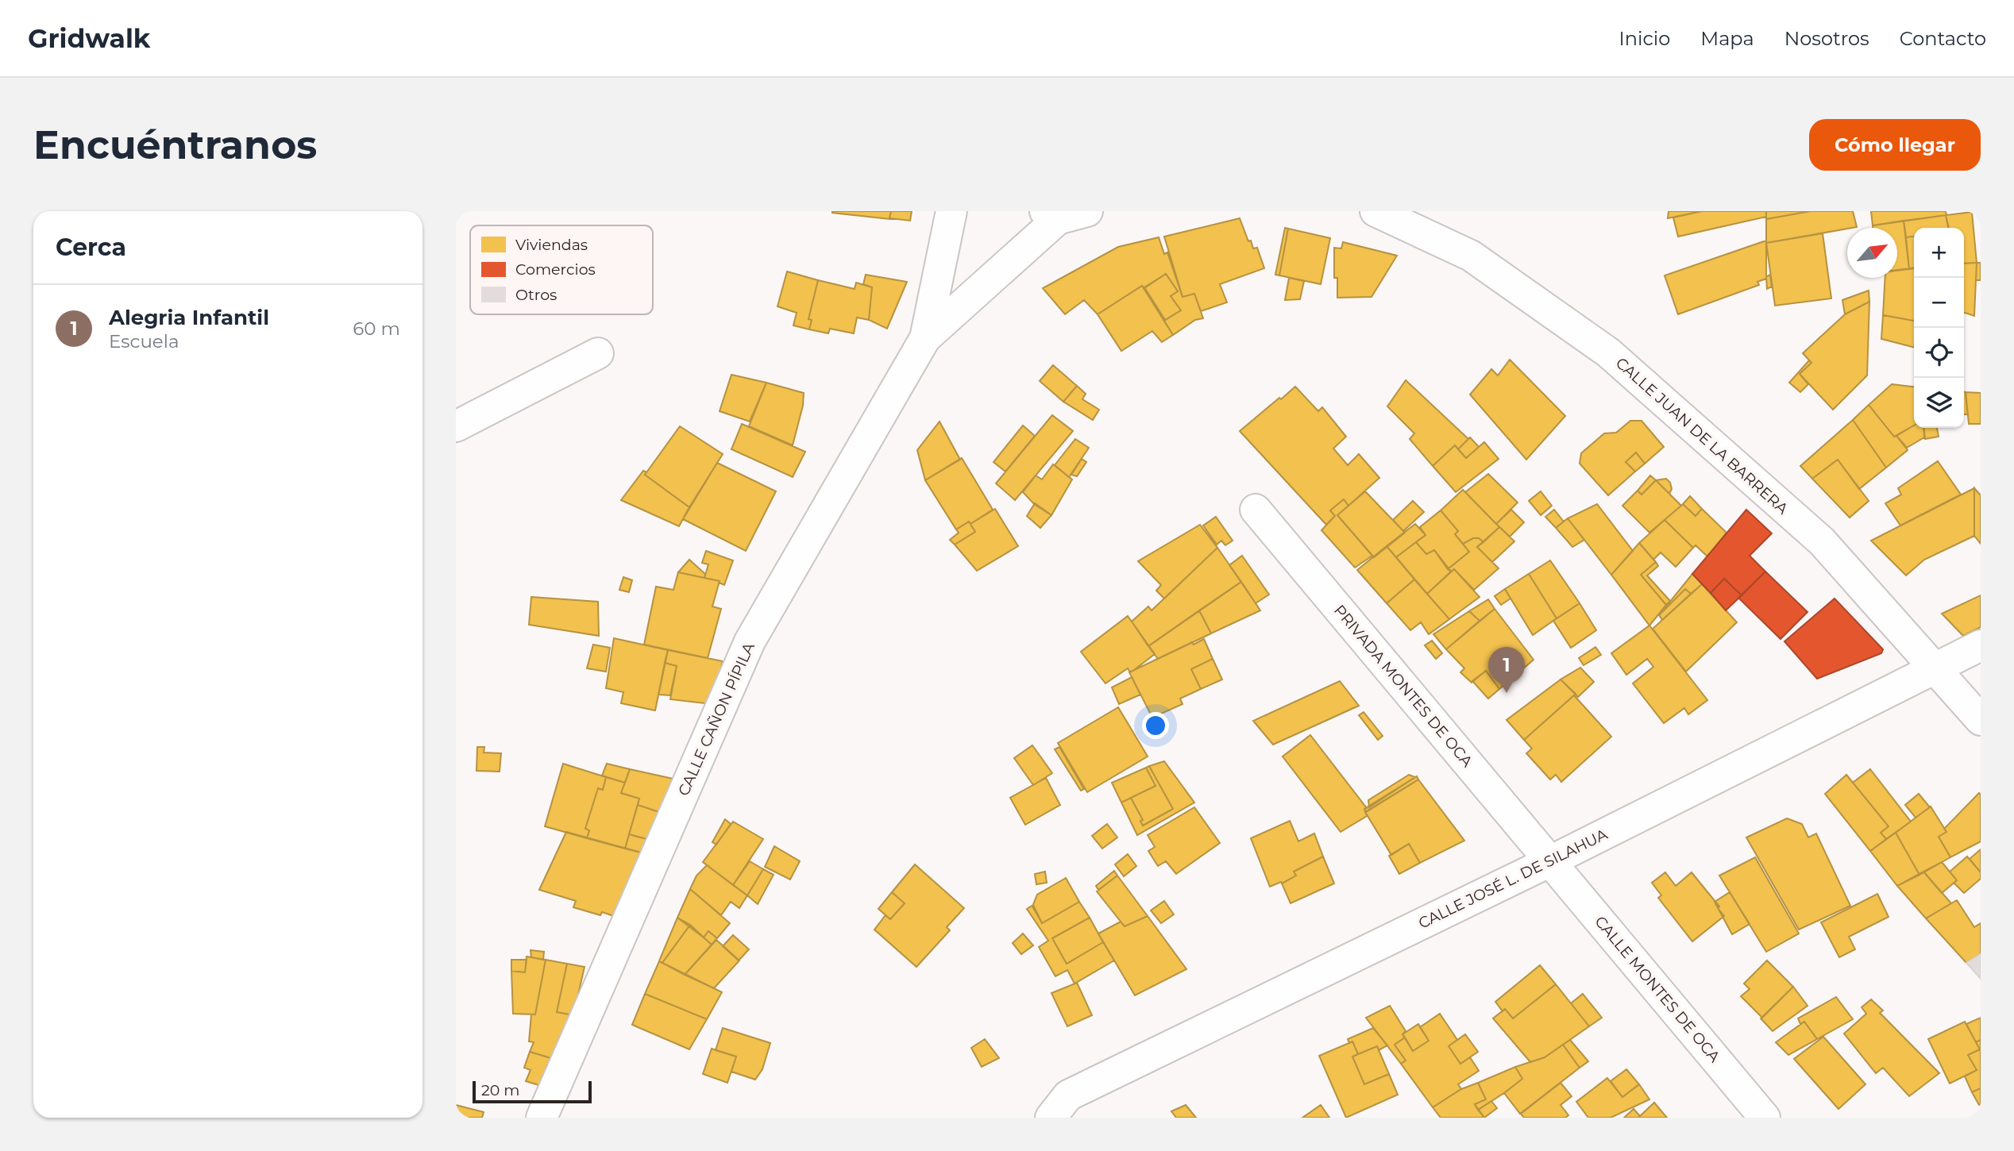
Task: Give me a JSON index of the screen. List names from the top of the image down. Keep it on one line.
{"streets":{"street":["CALLE JUAN DE LA BARRERA","PRIVADA MONTES DE OCA","CALLE CAÑON PÍPILA","CALLE JOSÉ L. DE SILAHUA","CALLE MONTES DE OCA"]},"crossings":[["CALLE JUAN DE LA BARRERA","CALLE JOSÉ L. DE SILAHUA"],["PRIVADA MONTES DE OCA","CALLE JOSÉ L. DE SILAHUA"],["PRIVADA MONTES DE OCA","CALLE MONTES DE OCA"],["CALLE JOSÉ L. DE SILAHUA","CALLE MONTES DE OCA"]],"legend":["Viviendas","Comercios","Otros"],"scale_bar":"20 m","north":"top right","page":{"header":"Gridwalk","nav":["Inicio","Mapa","Nosotros","Contacto"],"buttons":"Cómo llegar","title":"Encuéntranos","heading":"Cerca","map_buttons":["+","−"],"list":[{"mark":"1","name":"Alegria Infantil","note":"Escuela","value":"60 m"}],"pins":"1","scale":"20 m"}}
